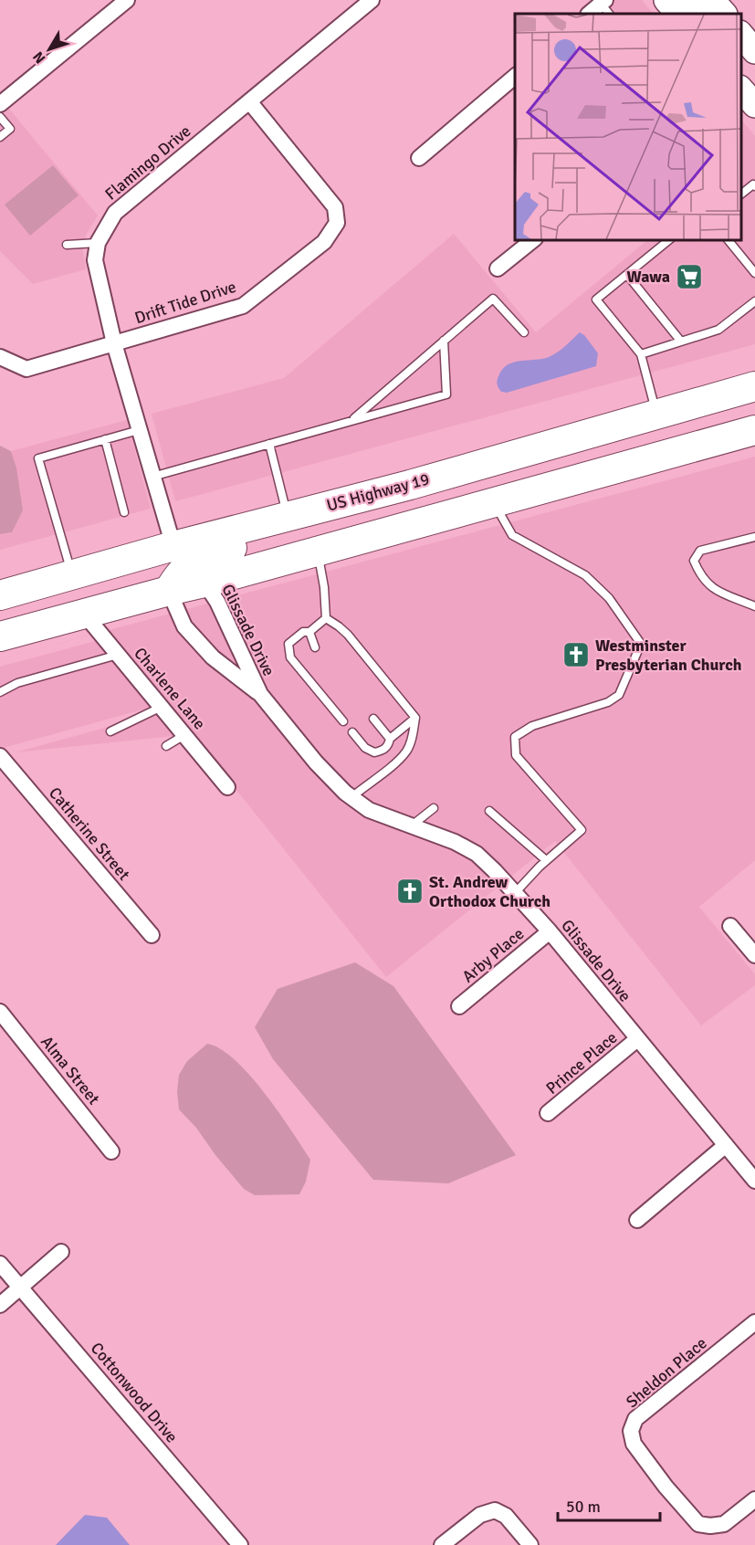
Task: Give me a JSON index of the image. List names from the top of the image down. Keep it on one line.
{"streets":{"highway":["US Highway 19"],"street":["Flamingo Drive","Drift Tide Drive","Glissade Drive","Charlene Lane","Catherine Street","Arby Place","Prince Place","Alma Street","Sheldon Place","Cottonwood Drive"]},"crossings":[["Flamingo Drive","Drift Tide Drive"],["Flamingo Drive","US Highway 19"],["Glissade Drive","Arby Place"],["Glissade Drive","Prince Place"]],"places":{"supermarket":["Wawa"],"church":["Westminster Presbyterian Church","St. Andrew Orthodox Church"]},"scale_bar":"50 m","north":"bottom left"}
